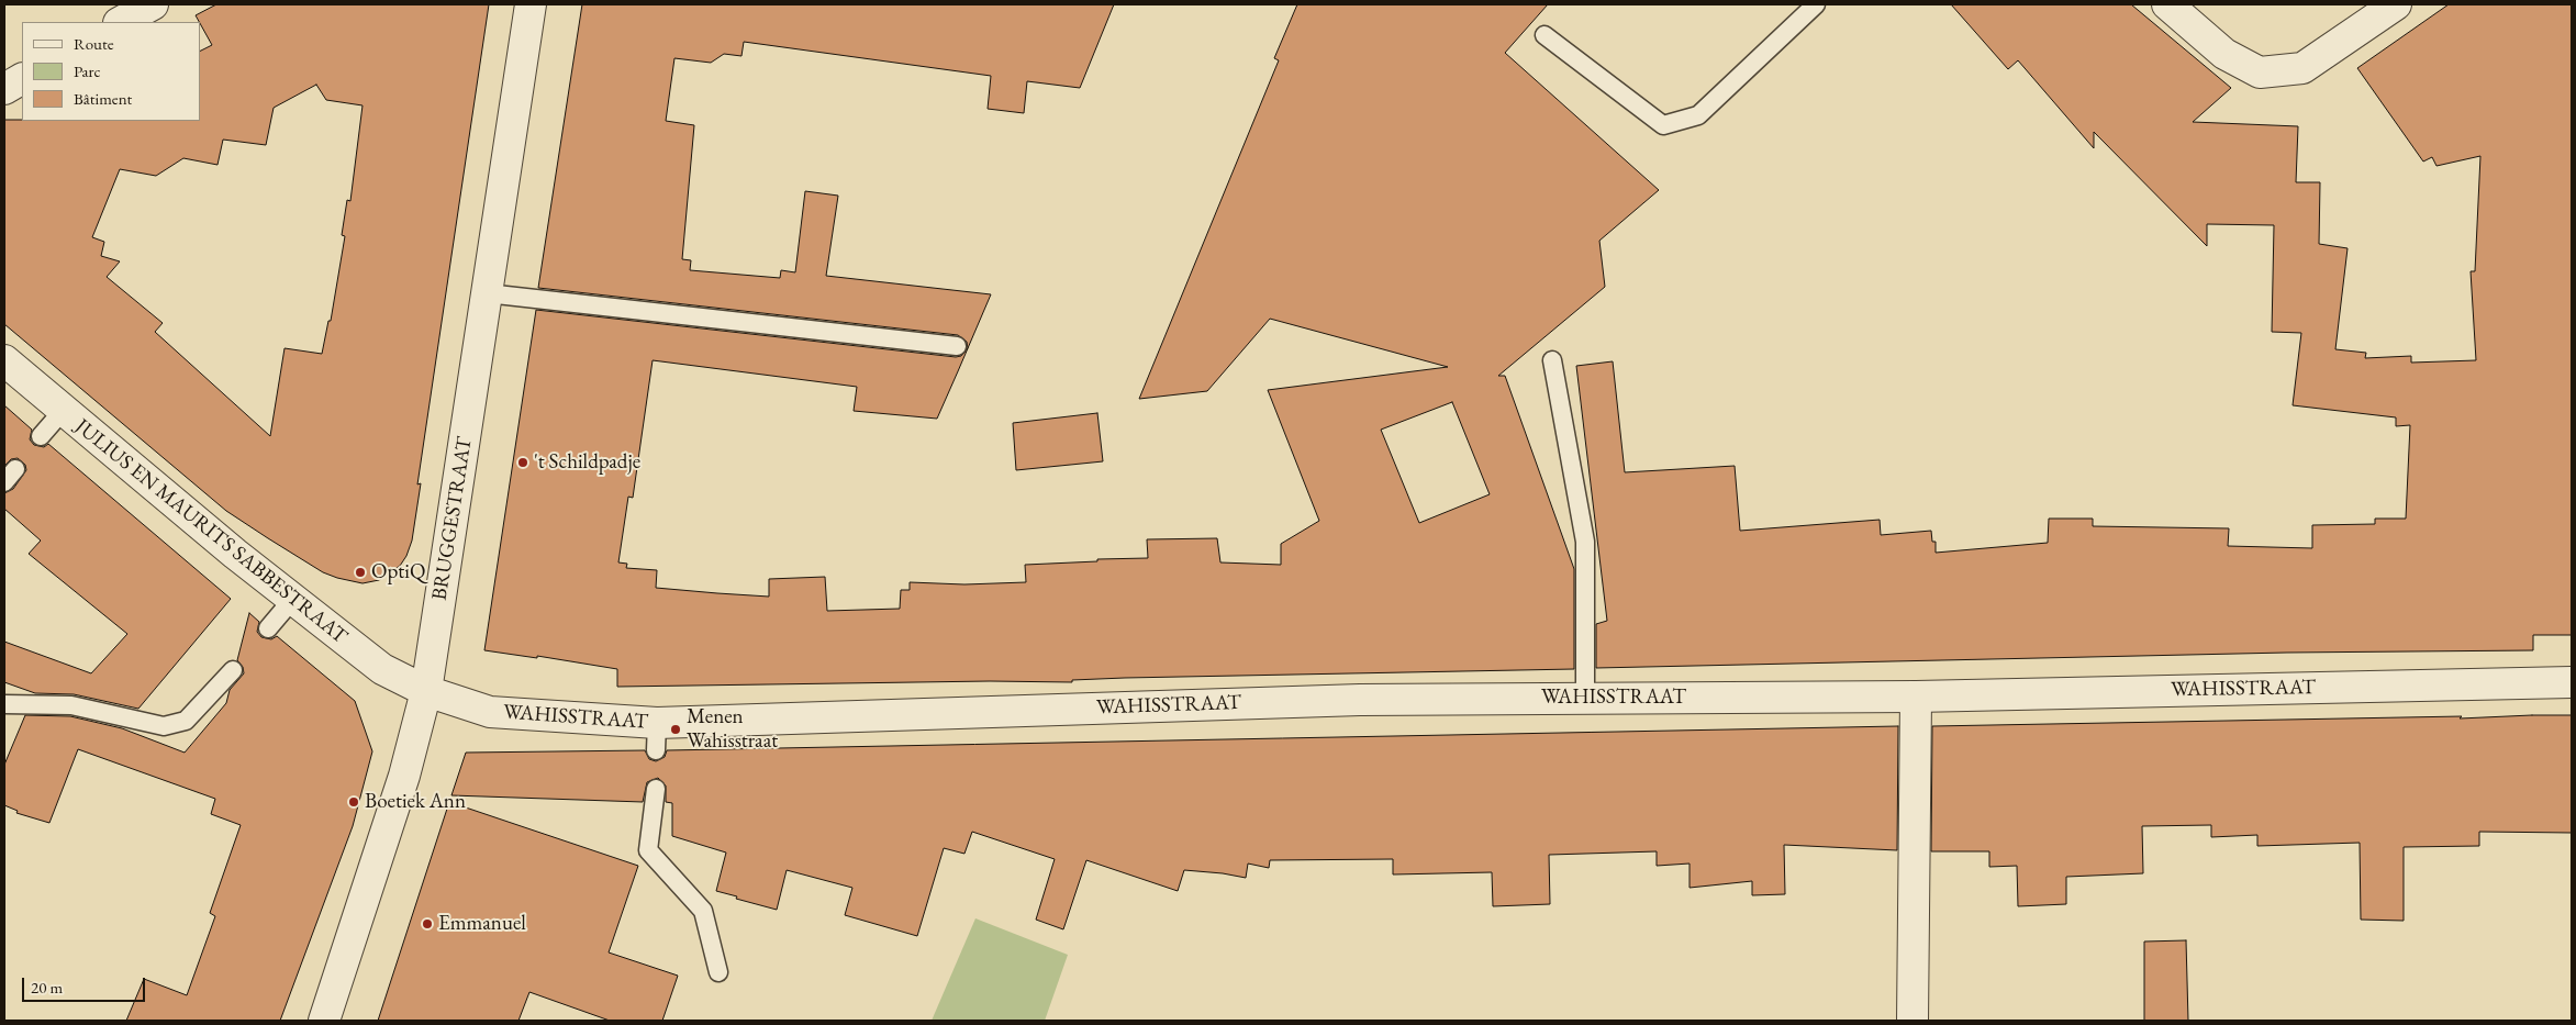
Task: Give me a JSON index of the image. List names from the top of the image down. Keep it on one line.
{"streets":{"street":["BRUGGESTRAAT","JULIUS EN MAURITS SABBESTRAAT","WAHISSTRAAT"]},"crossings":[["BRUGGESTRAAT","JULIUS EN MAURITS SABBESTRAAT"],["BRUGGESTRAAT","WAHISSTRAAT"],["JULIUS EN MAURITS SABBESTRAAT","WAHISSTRAAT"]],"places":["'t Schildpadje","OptiQ","Menen Wahisstraat","Boetiek Ann","Emmanuel"],"legend":["Route","Parc","Bâtiment"],"scale_bar":"20 m"}
